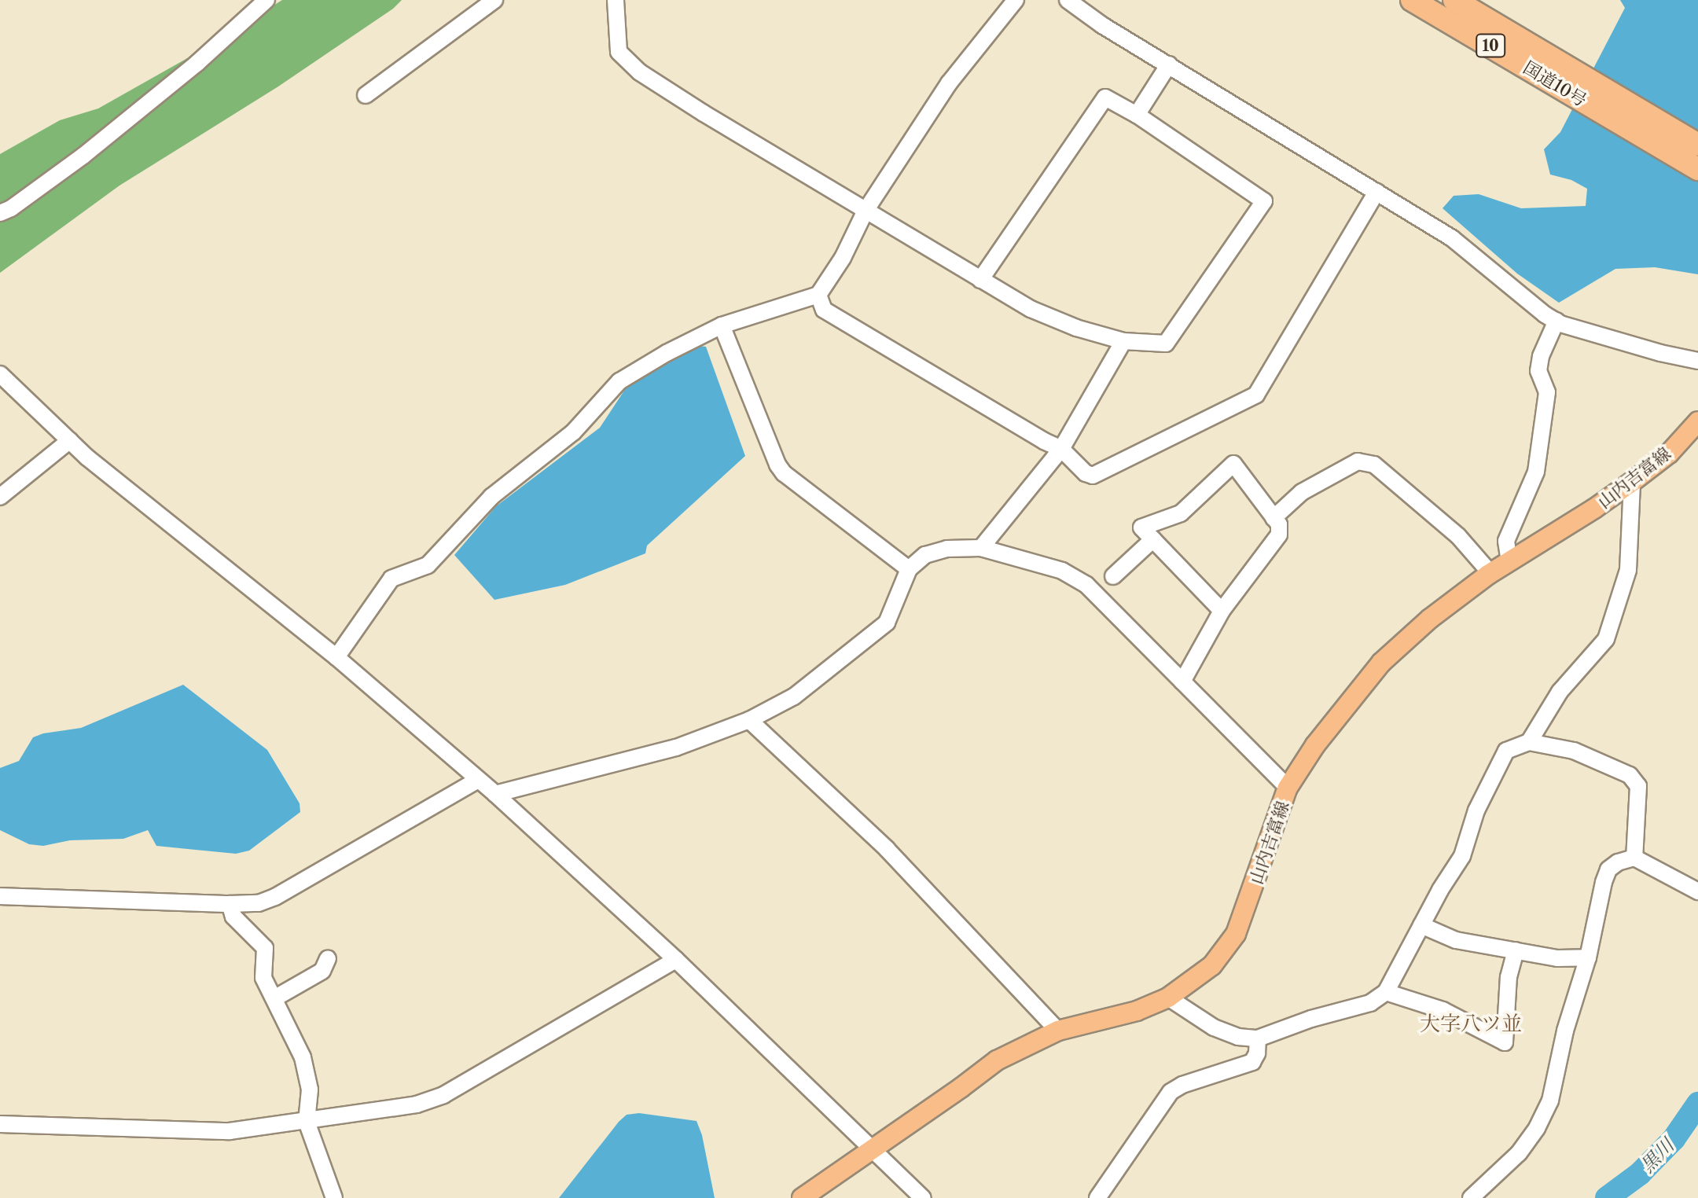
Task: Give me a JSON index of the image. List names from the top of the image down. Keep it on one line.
{"streets":{"highway":["10","国道10号"],"main road":["山内吉富線"]},"districts":["大字八ツ並"],"water":["黒川"]}
